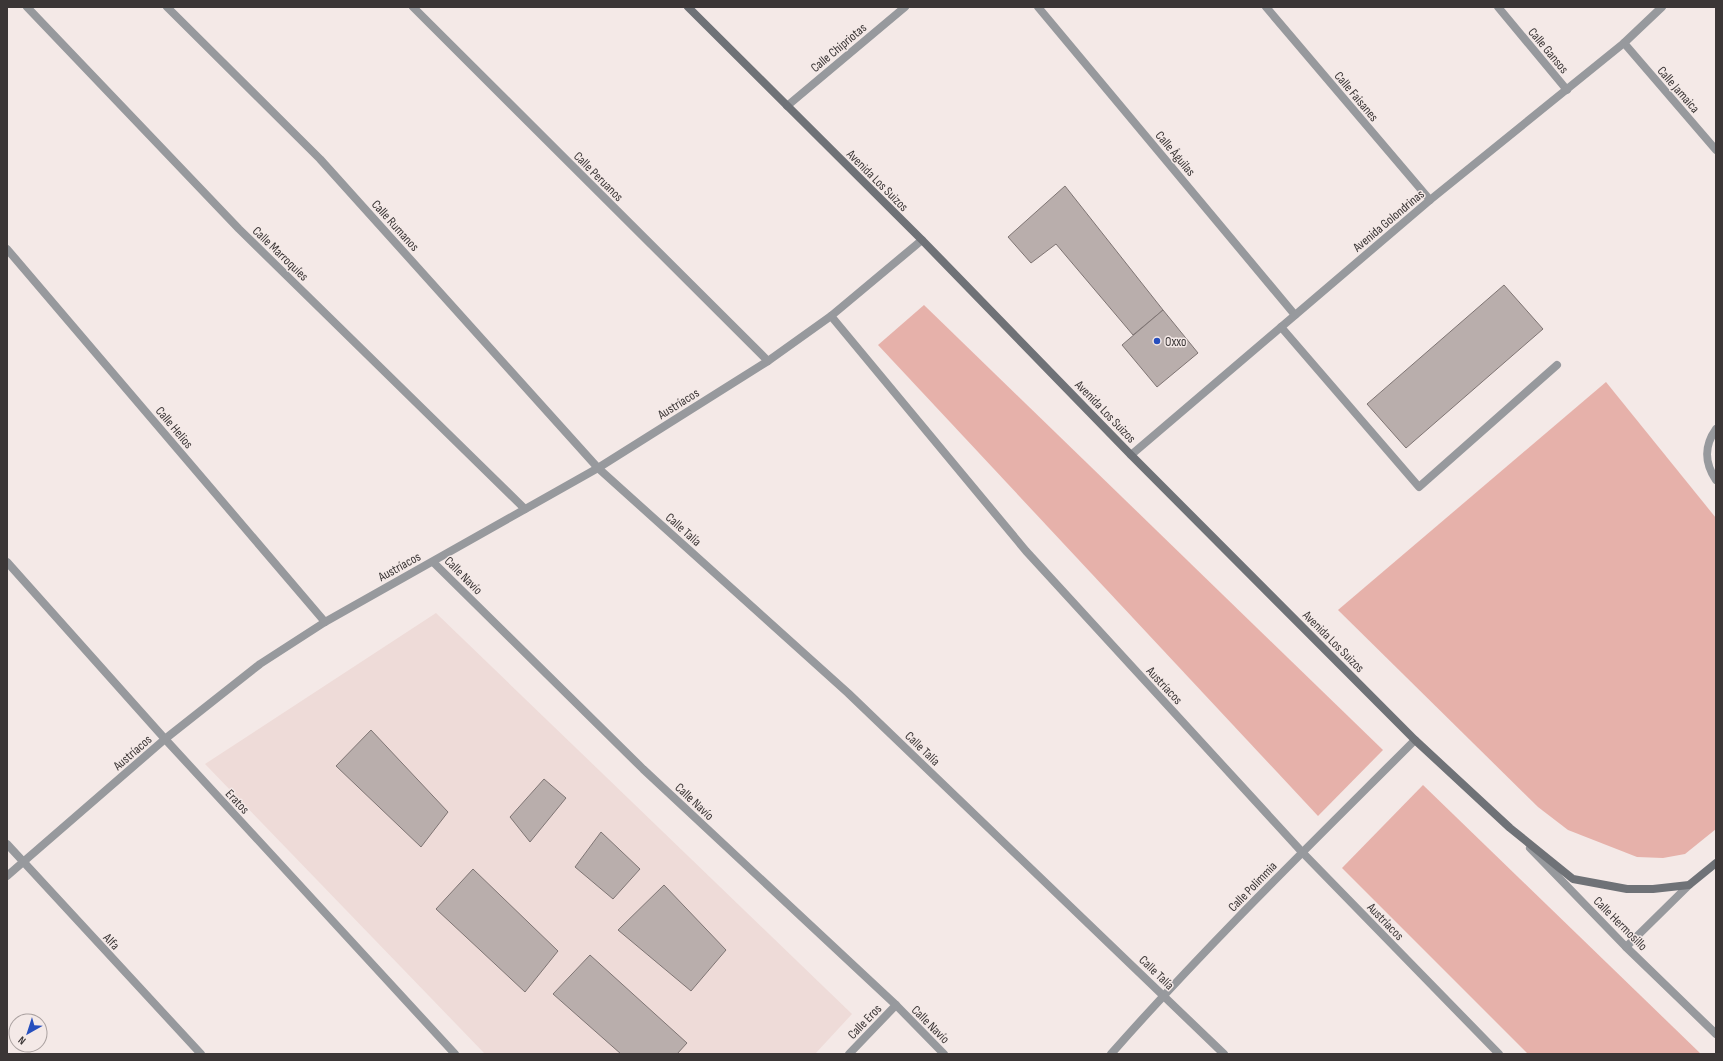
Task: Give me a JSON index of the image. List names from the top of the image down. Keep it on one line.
{"streets":{"main road":["Avenida Los Suizos"],"street":["Calle Chipriotas","Calle Gansos","Calle Jamaica","Calle Faisanes","Calle Águilas","Calle Peruanos","Avenida Golondrinas","Calle Rumanos","Calle Marroquíes","Austríacos","Calle Helios","Calle Talía","Calle Navío","Eratos","Calle Polimmia","Calle Hermosillo","Alfa","Calle Eros"]},"crossings":[["Calle Chipriotas","Avenida Los Suizos"],["Calle Gansos","Avenida Golondrinas"],["Calle Jamaica","Avenida Golondrinas"],["Calle Faisanes","Avenida Golondrinas"],["Calle Águilas","Avenida Golondrinas"],["Calle Peruanos","Austríacos"],["Avenida Los Suizos","Avenida Golondrinas"],["Avenida Los Suizos","Austríacos"],["Avenida Los Suizos","Calle Polimmia"],["Avenida Los Suizos","Calle Hermosillo"],["Calle Rumanos","Austríacos"],["Calle Rumanos","Calle Talía"],["Calle Marroquíes","Austríacos"],["Austríacos","Calle Helios"],["Austríacos","Calle Talía"],["Austríacos","Calle Navío"],["Austríacos","Eratos"],["Austríacos","Calle Polimmia"],["Austríacos","Alfa"],["Calle Talía","Calle Polimmia"],["Calle Navío","Calle Eros"]],"places":["Oxxo"],"north":"bottom left"}
